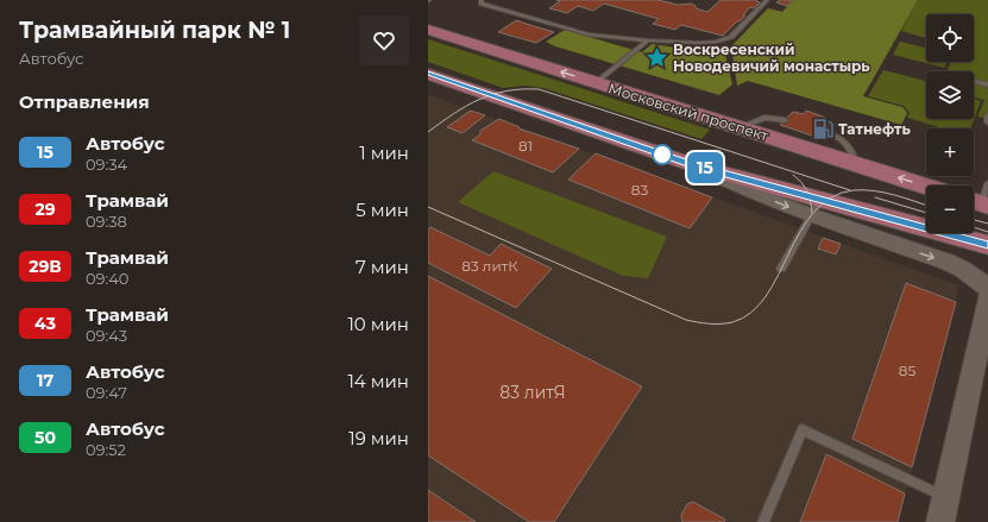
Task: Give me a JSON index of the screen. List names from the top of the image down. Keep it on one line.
{"streets":{"main road":["Московский проспект"]},"places":{"place":["Воскресенский Новодевичий монастырь"],"fuel station":["Татнефть"]},"lines":["bus line 15"],"house_numbers":["81","83","83 литК","85","83 литЯ"],"page":{"heading":[["Трамвайный парк № 1","Автобус"],"Отправления"],"on_map":"15","map_buttons":["+","−"],"list":[{"mark":"15","name":"Автобус","note":"09:34","value":"1 мин"},{"mark":"29","name":"Трамвай","note":"09:38","value":"5 мин"},{"mark":"29В","name":"Трамвай","note":"09:40","value":"7 мин"},{"mark":"43","name":"Трамвай","note":"09:43","value":"10 мин"},{"mark":"17","name":"Автобус","note":"09:47","value":"14 мин"},{"mark":"50","name":"Автобус","note":"09:52","value":"19 мин"}]}}
